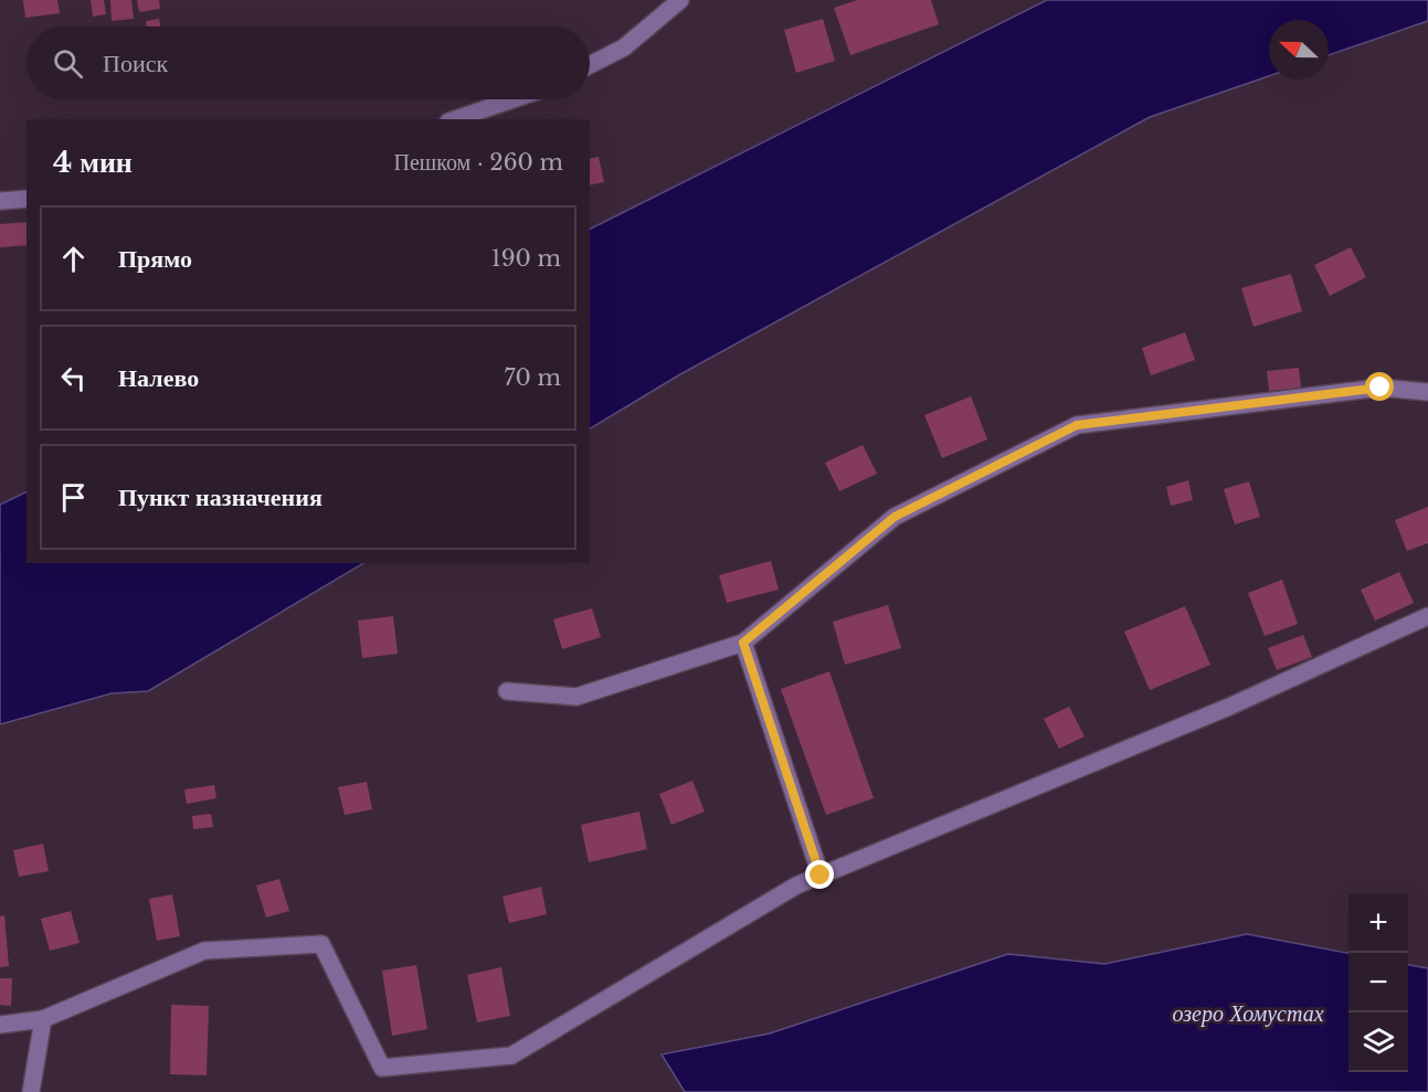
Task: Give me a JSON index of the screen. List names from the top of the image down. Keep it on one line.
{"water":["озеро Хомустах"],"north":"left","page":{"search":"Поиск","heading":["4 мин","Пешком · 260 m"],"list":[["Прямо","190 m"],["Налево","70 m"],"Пункт назначения"],"map_buttons":["+","−"]}}
